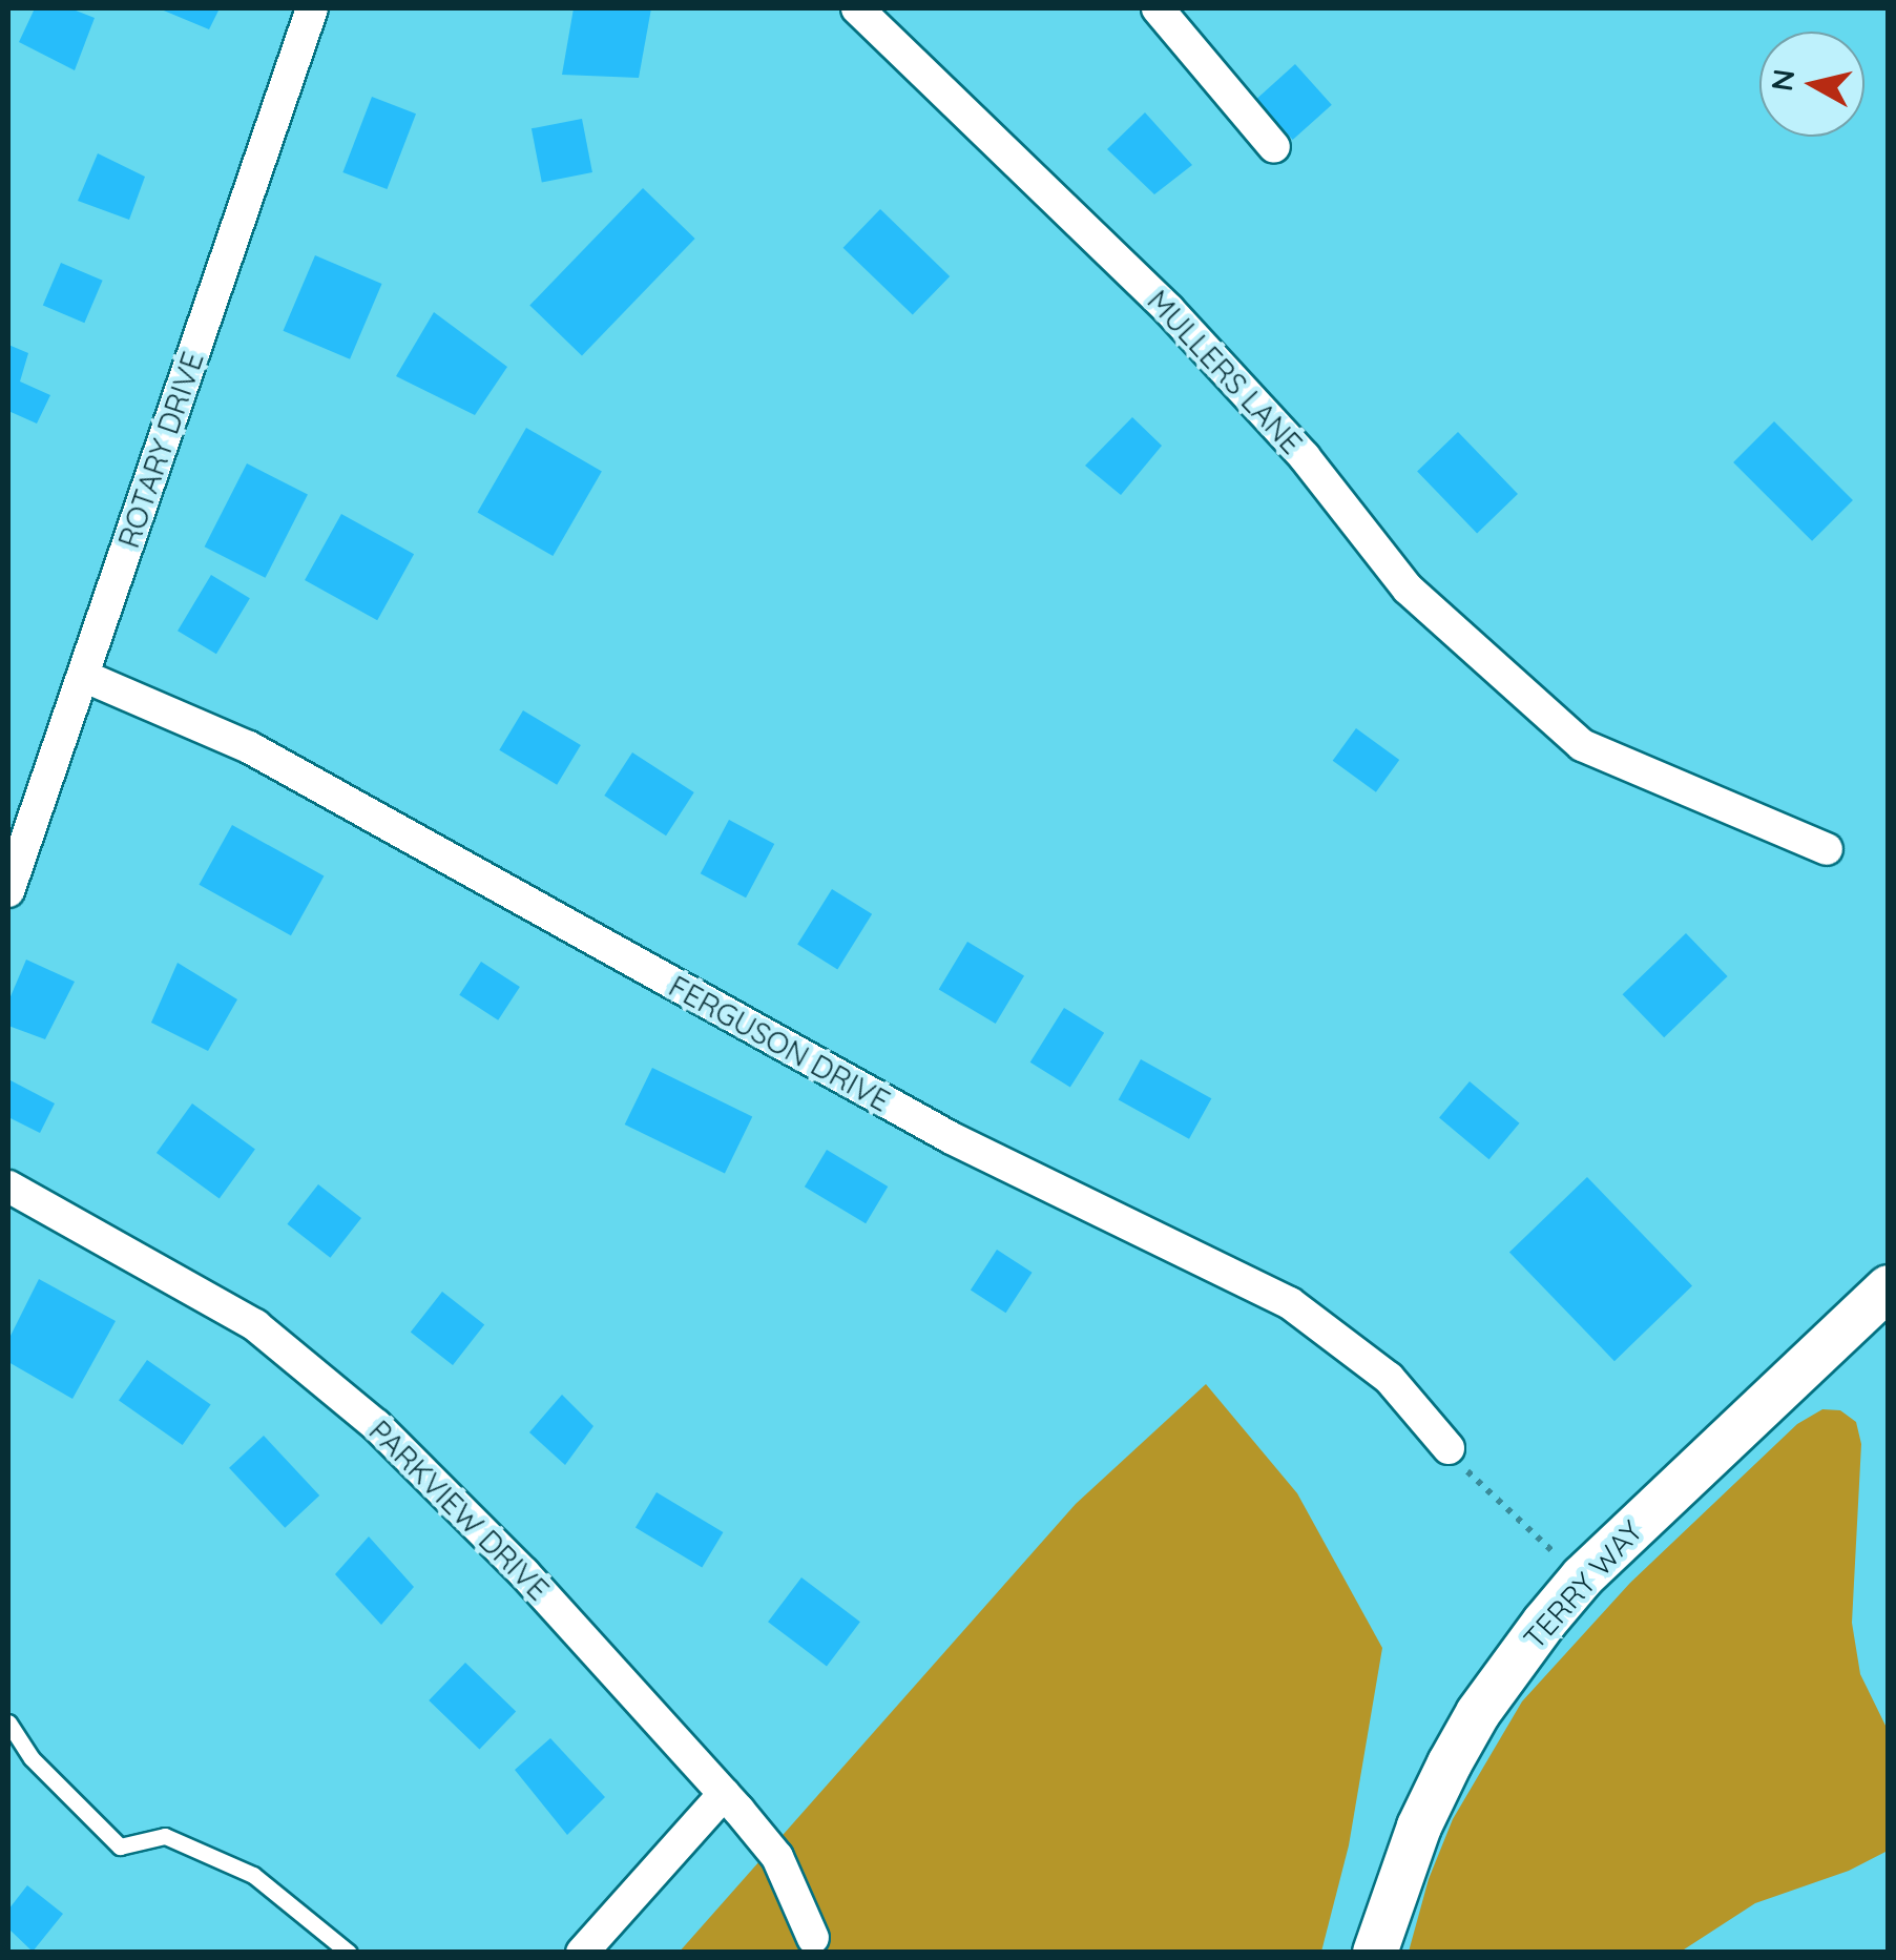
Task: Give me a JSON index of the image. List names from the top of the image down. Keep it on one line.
{"streets":{"street":["MULLERS LANE","ROTARY DRIVE","FERGUSON DRIVE","PARKVIEW DRIVE","TERRY WAY"]},"crossings":[["ROTARY DRIVE","FERGUSON DRIVE"]],"north":"left"}
